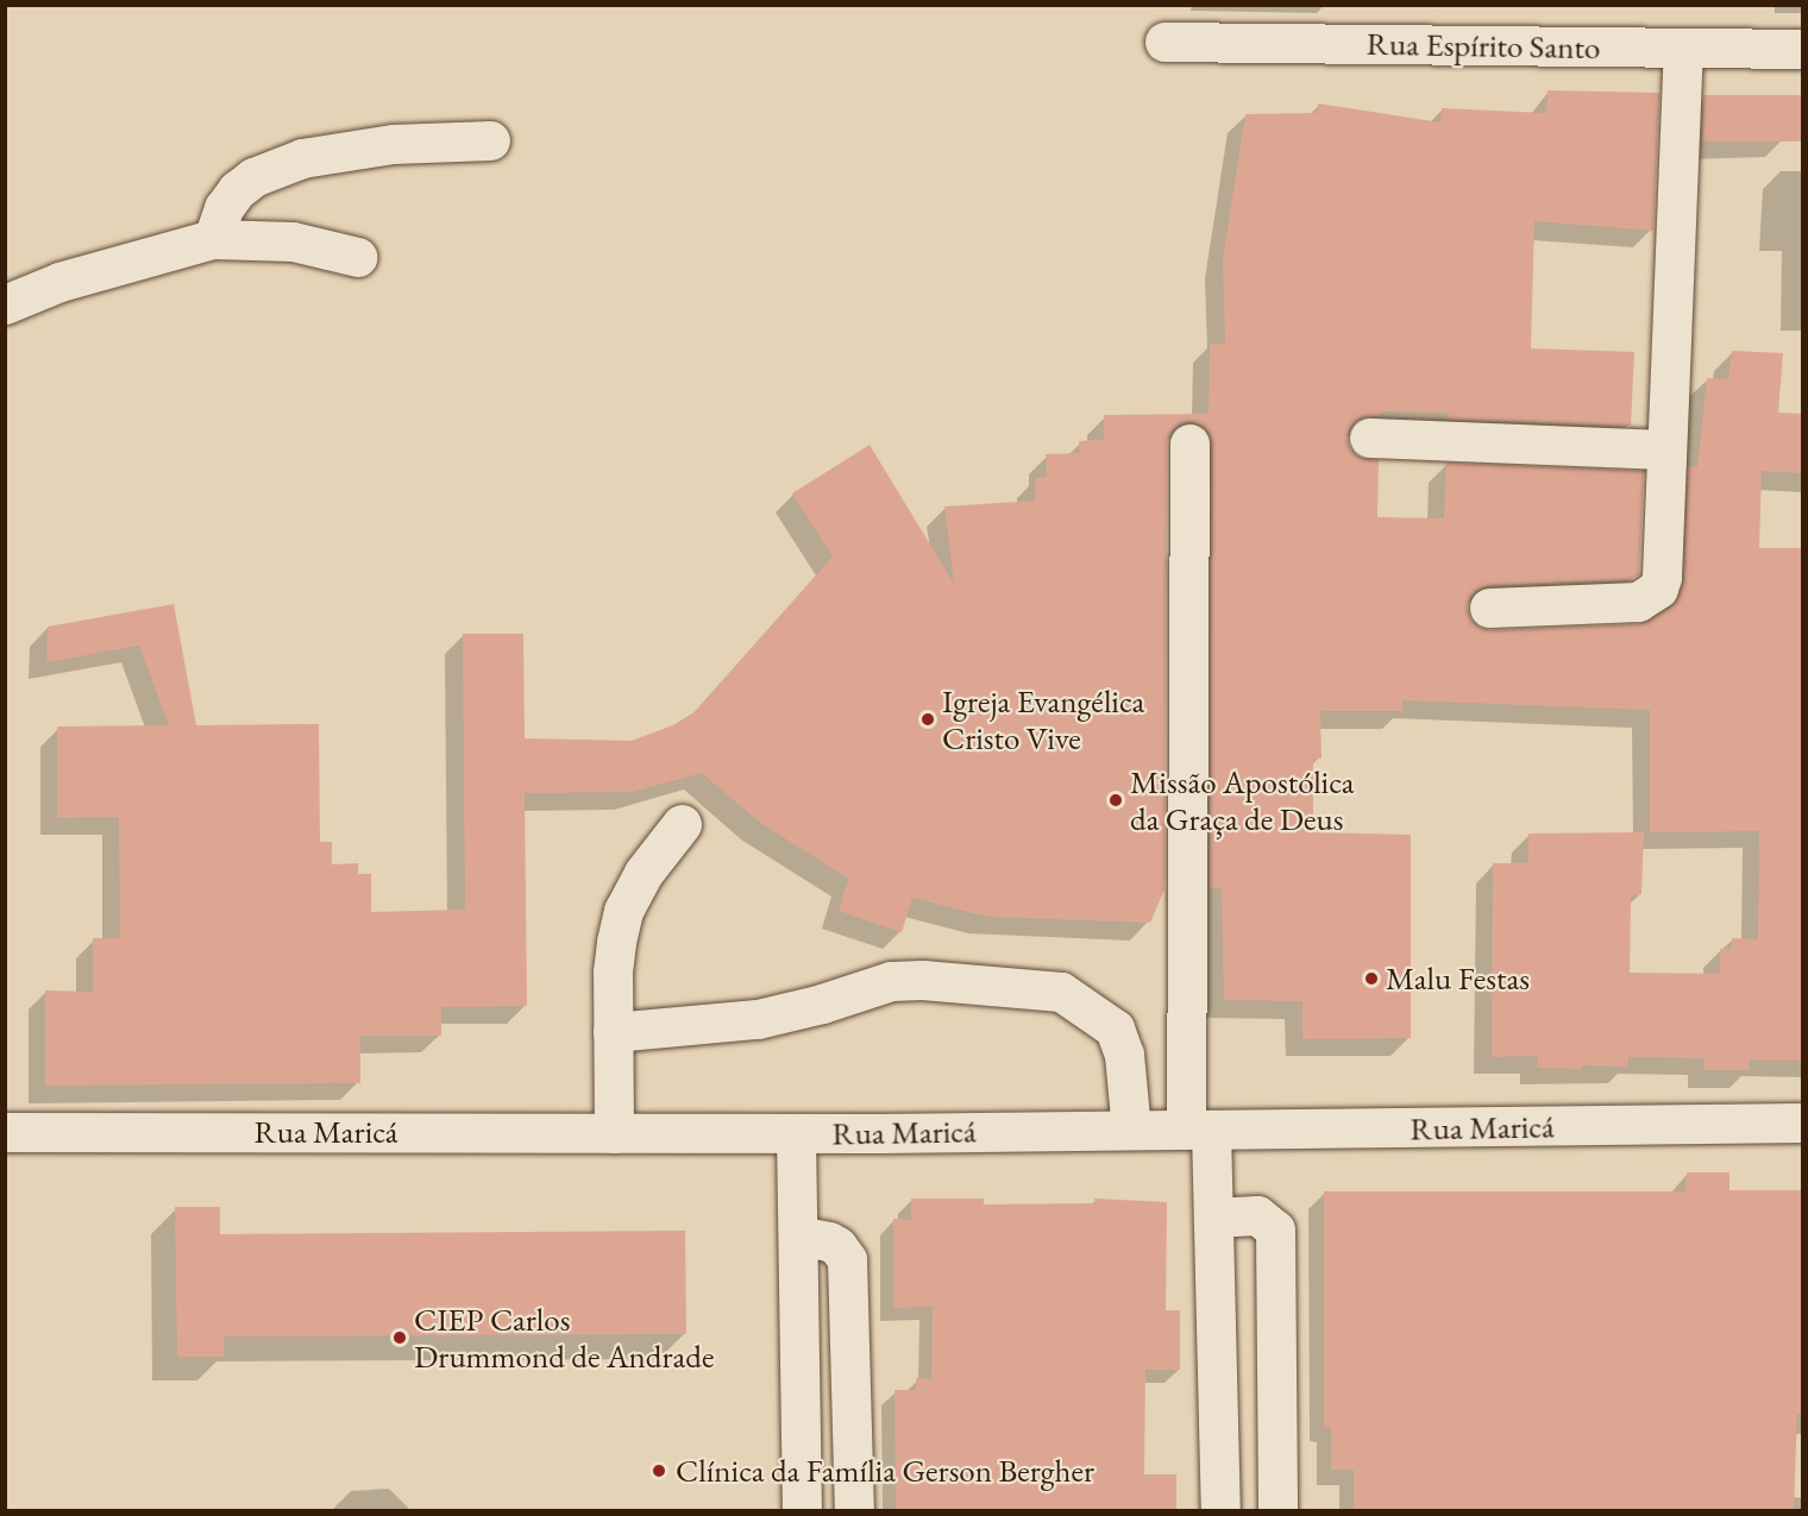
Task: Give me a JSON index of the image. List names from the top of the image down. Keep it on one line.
{"streets":{"street":["Rua Espírito Santo","Rua Maricá"]},"places":["Igreja Evangélica Cristo Vive","Missão Apostólica da Graça de Deus","Malu Festas","CIEP Carlos Drummond de Andrade","Clínica da Família Gerson Bergher"]}
